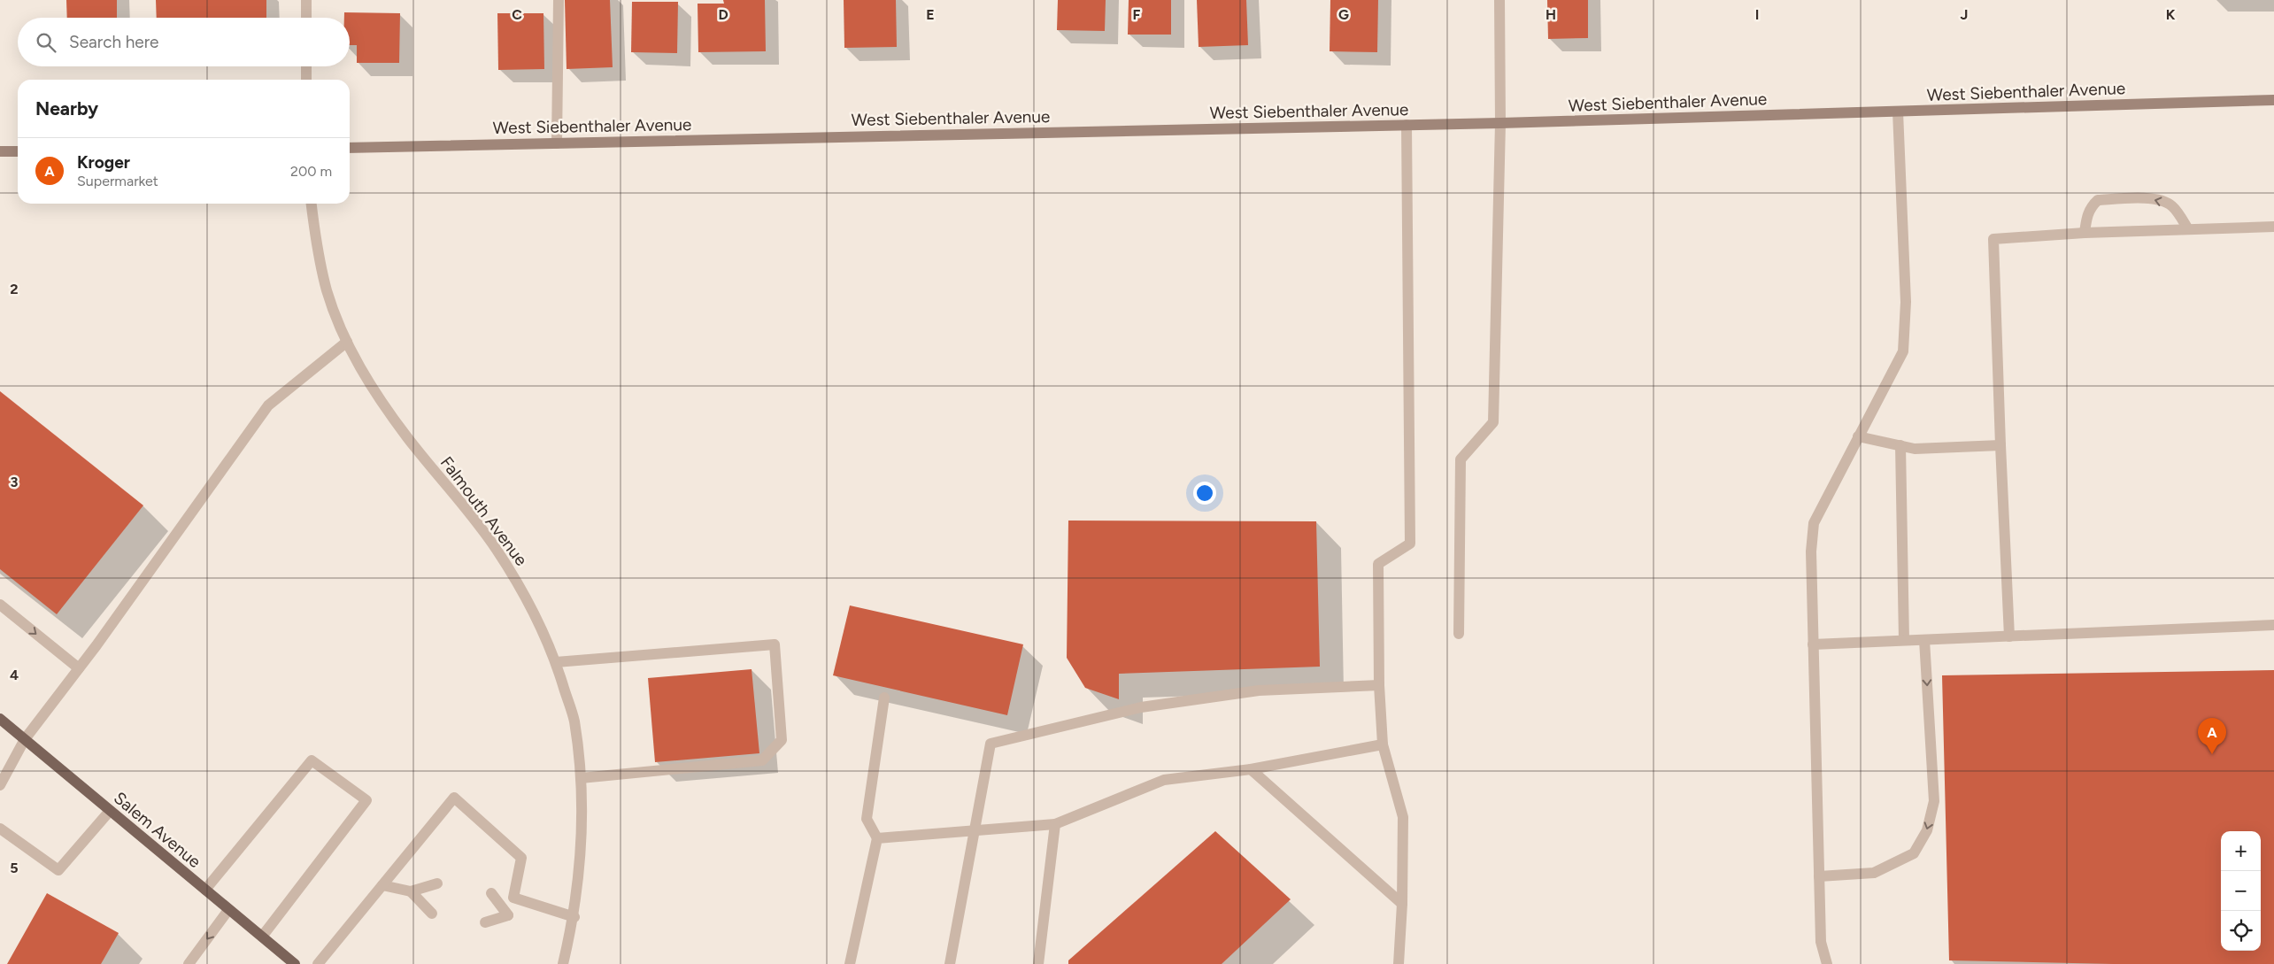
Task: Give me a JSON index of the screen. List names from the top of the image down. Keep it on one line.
{"streets":{"main road":["West Siebenthaler Avenue","Salem Avenue"],"street":["Falmouth Avenue"]},"page":{"search":"Search here","heading":"Nearby","list":[{"mark":"A","name":"Kroger","note":"Supermarket","value":"200 m"}],"pins":"A","map_buttons":["+","−"]},"grid":{"columns":["C","D","E","F","G","H","I","J","K"],"rows":["2","3","4","5"]}}
